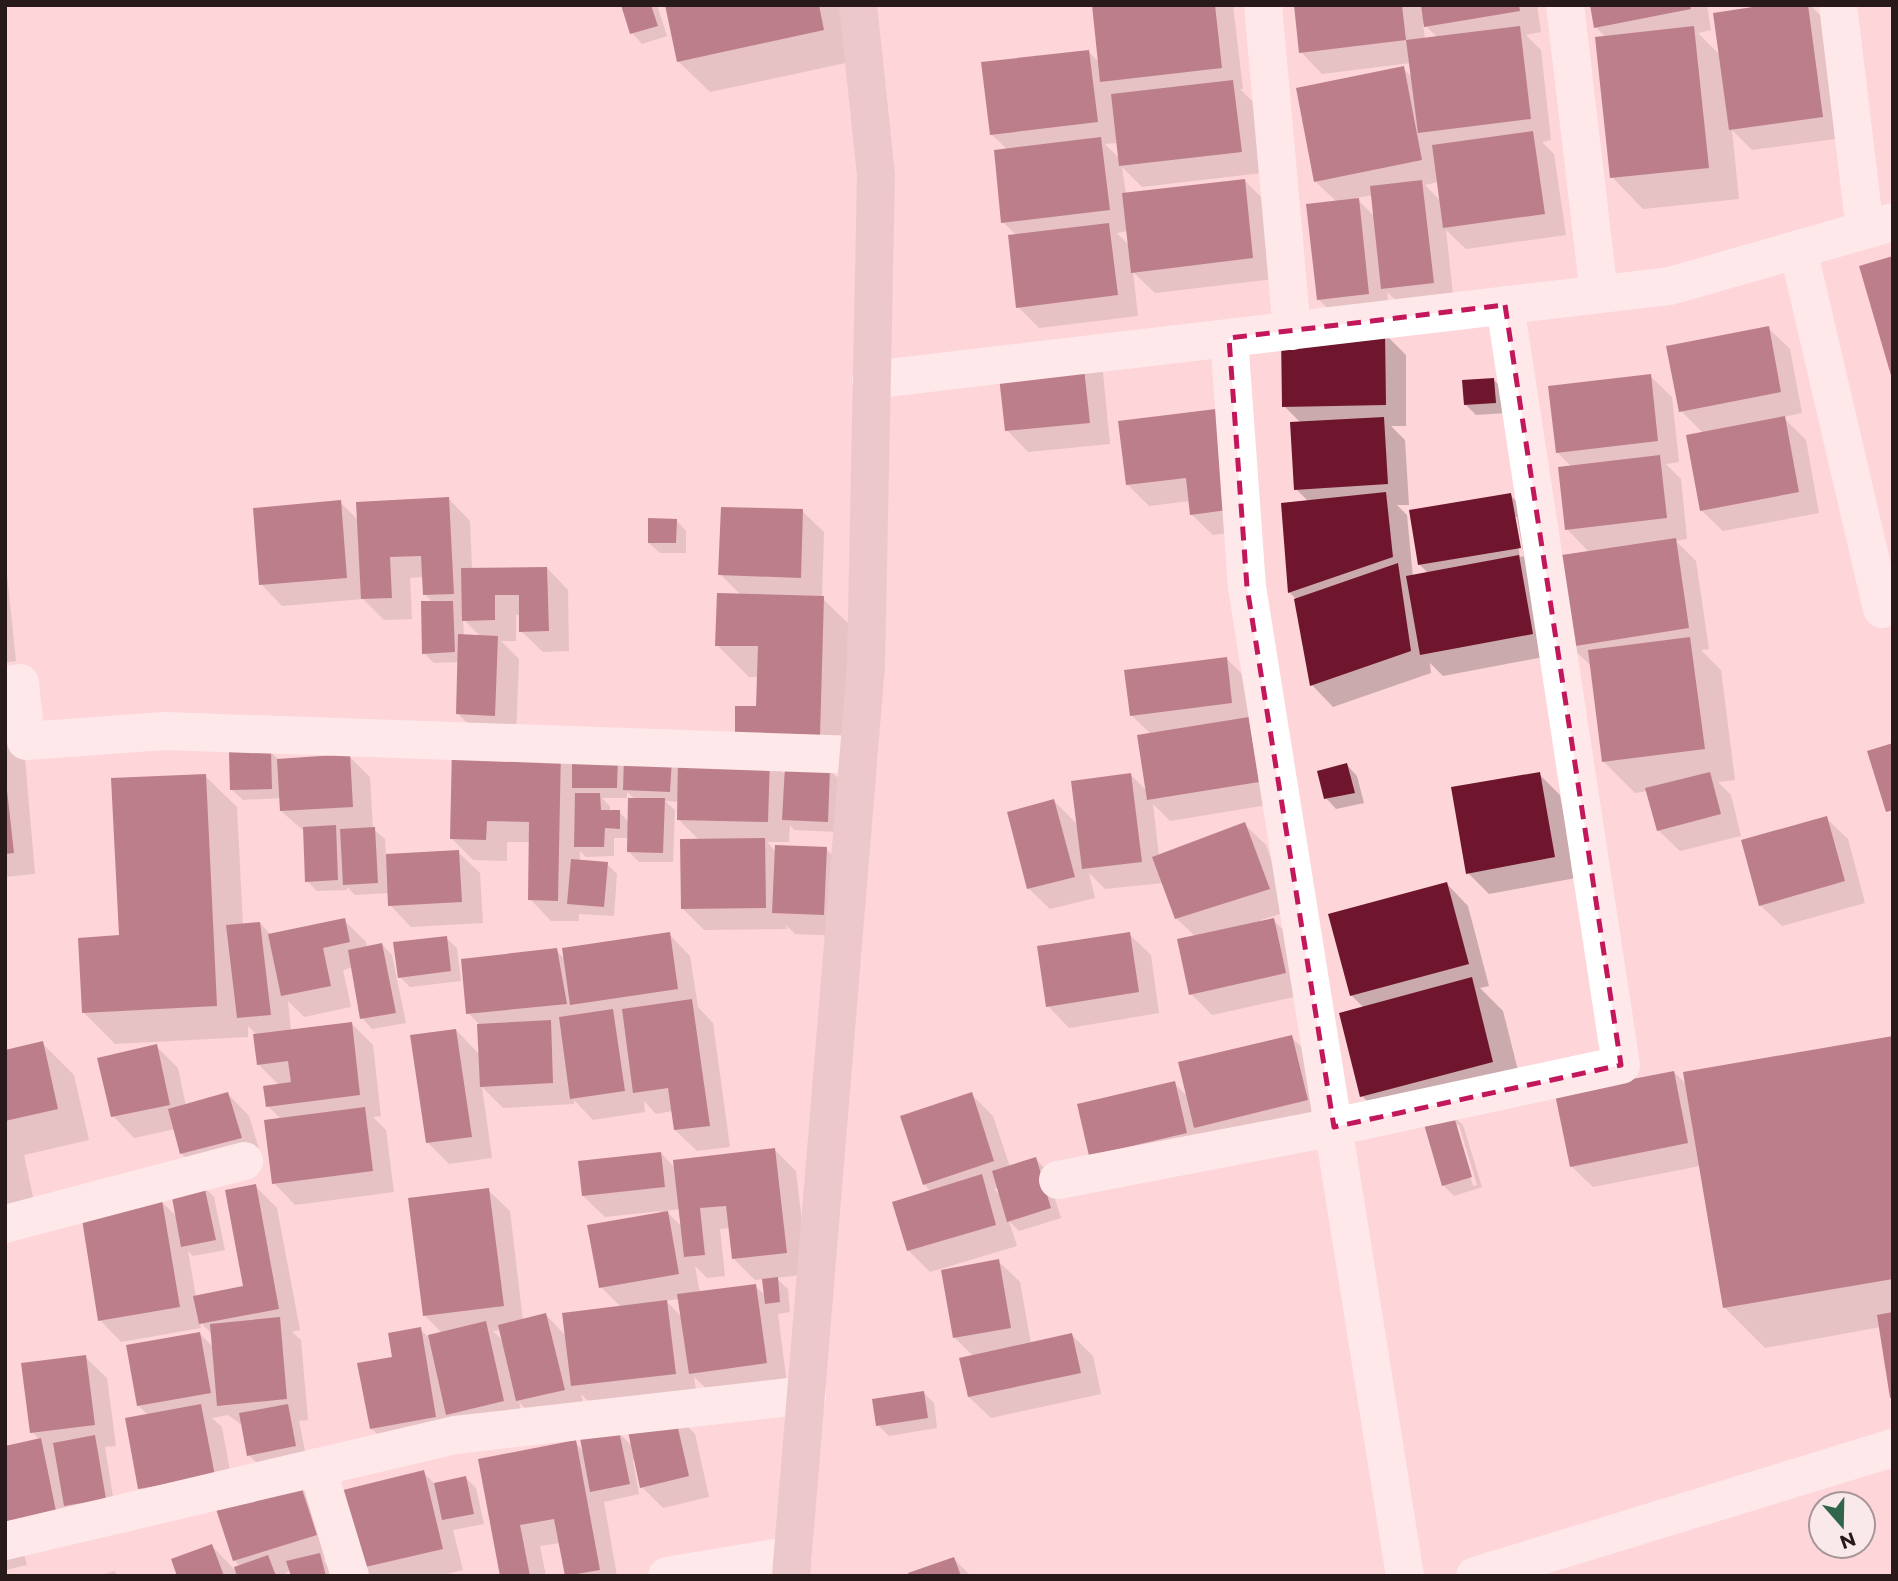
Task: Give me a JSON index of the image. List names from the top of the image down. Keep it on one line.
{"north":"bottom"}
